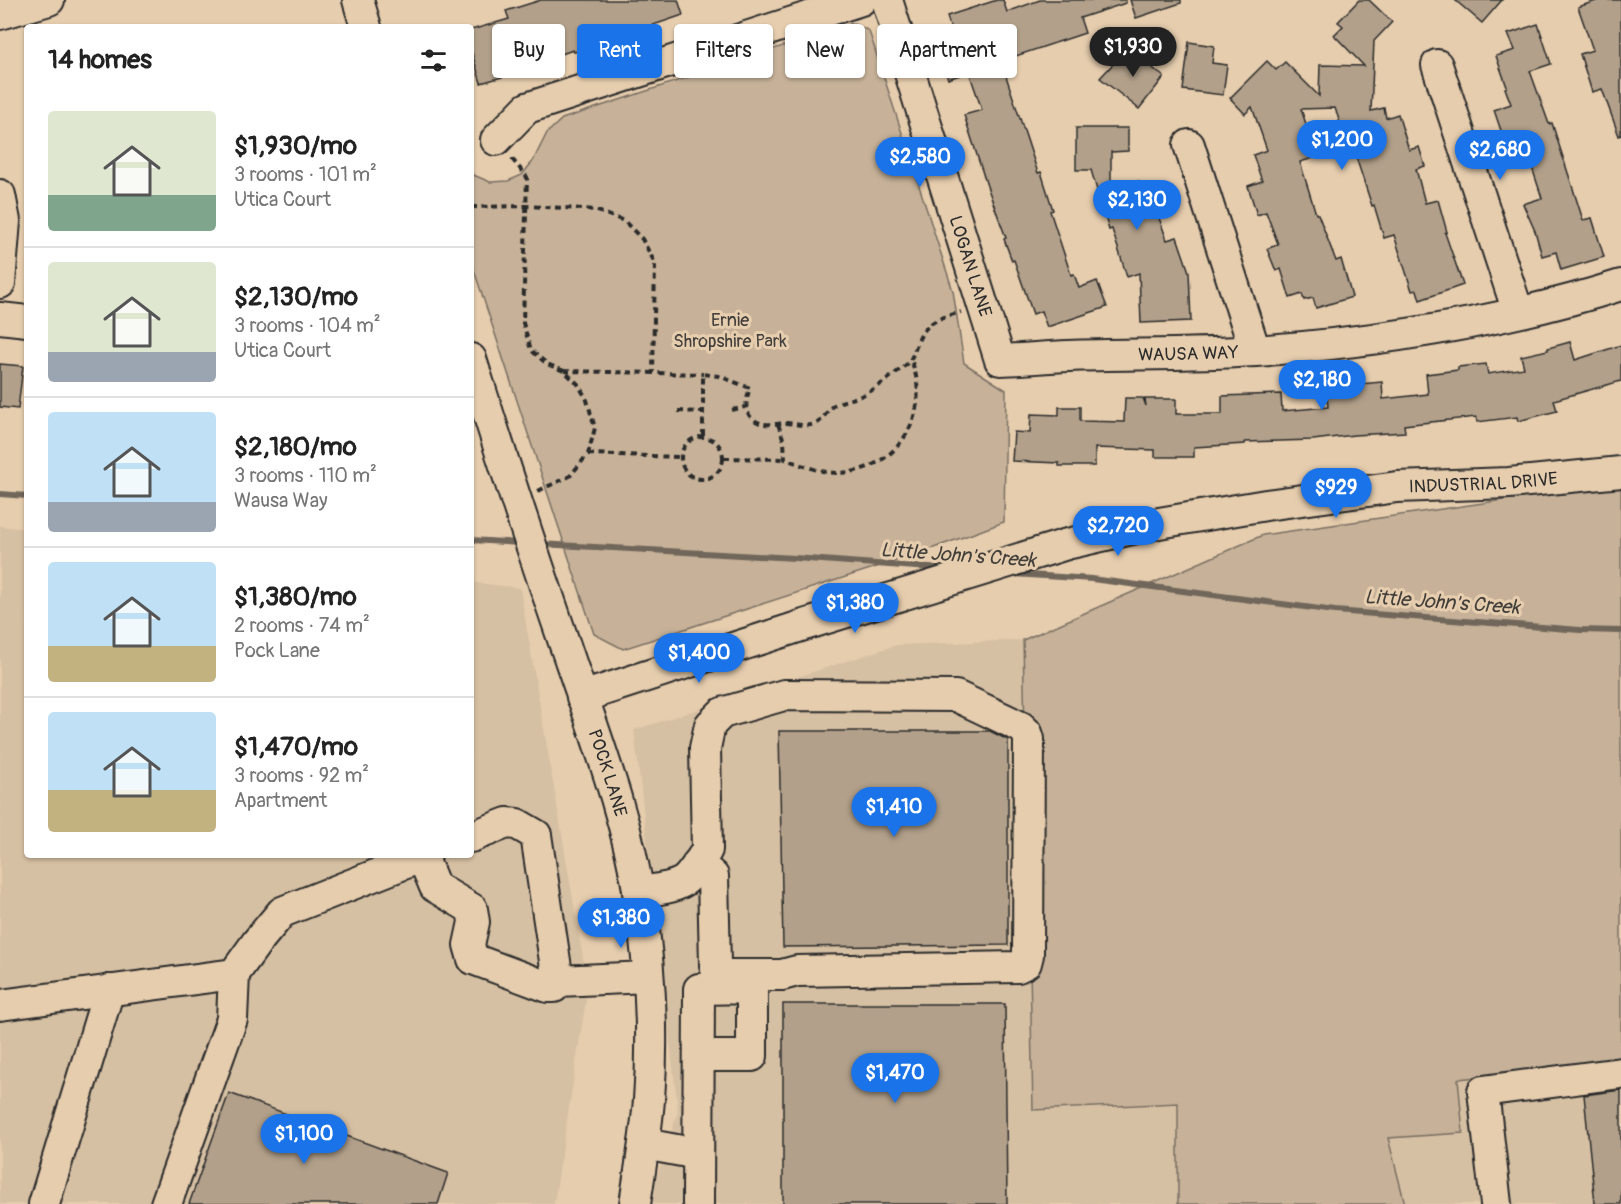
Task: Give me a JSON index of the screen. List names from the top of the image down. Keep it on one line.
{"streets":{"street":["LOGAN LANE","WAUSA WAY","INDUSTRIAL DRIVE","POCK LANE"]},"crossings":[["LOGAN LANE","WAUSA WAY"],["INDUSTRIAL DRIVE","POCK LANE"]],"water":["Little John's Creek"],"parks":["Ernie Shropshire Park"],"page":{"chip":["Buy","Rent","Filters","New","Apartment"],"heading":"14 homes","price":["$1,930","$1,200","$2,680","$2,580","$2,130","$2,180","$929","$2,720","$1,380","$1,400","$1,410","$1,380","$1,470","$1,100"],"list":[{"name":"$1,930/mo","note":"3 rooms · 101 m² · Utica Court"},{"name":"$2,130/mo","note":"3 rooms · 104 m² · Utica Court"},{"name":"$2,180/mo","note":"3 rooms · 110 m² · Wausa Way"},{"name":"$1,380/mo","note":"2 rooms · 74 m² · Pock Lane"},{"name":"$1,470/mo","note":"3 rooms · 92 m² · Apartment"}]}}
